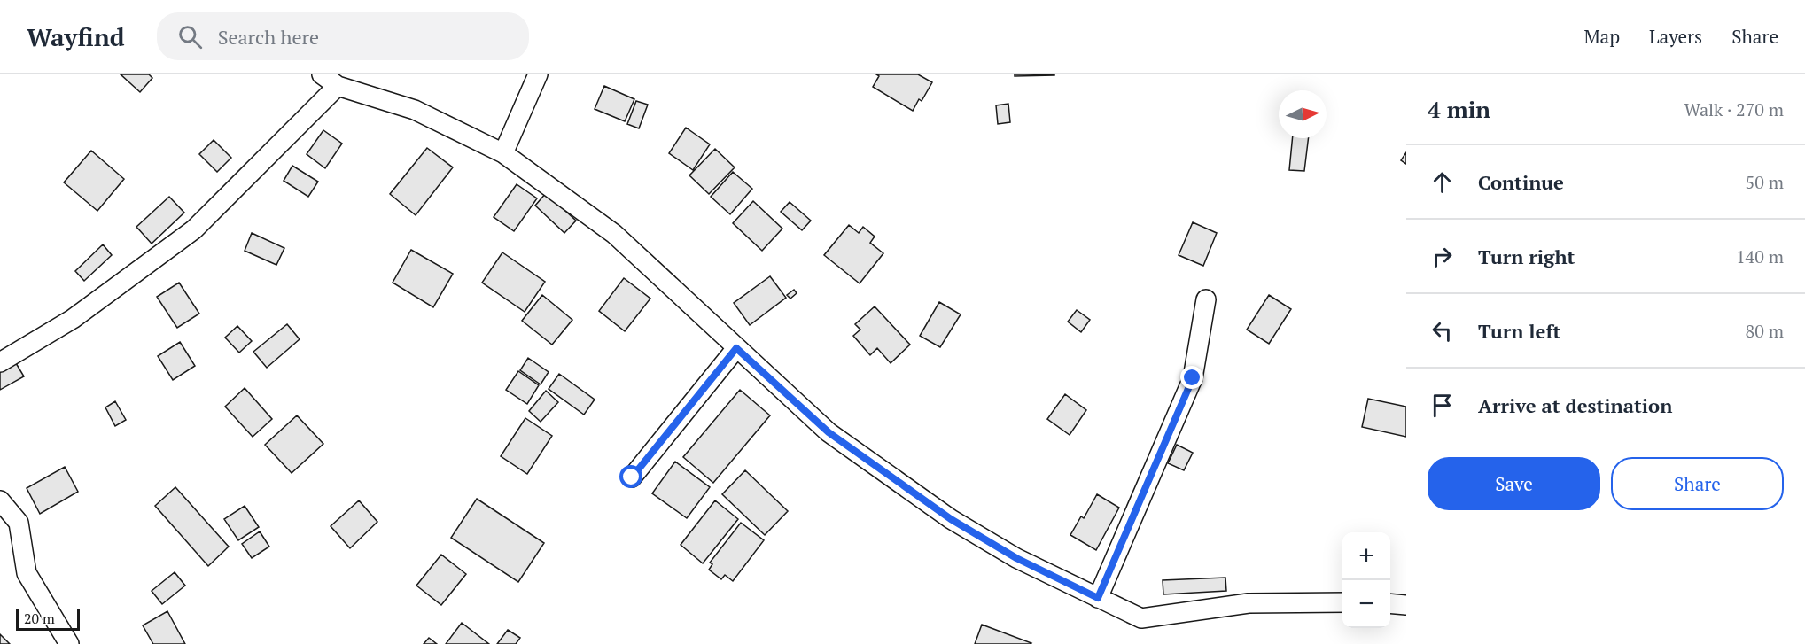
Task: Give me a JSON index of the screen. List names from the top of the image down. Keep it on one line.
{"scale_bar":"20 m","north":"right","page":{"header":"Wayfind","search":"Search here","nav":["Map","Layers","Share"],"heading":["4 min","Walk · 270 m"],"list":[["Continue","50 m"],["Turn right","140 m"],["Turn left","80 m"],"Arrive at destination"],"buttons":["Save","Share"],"map_buttons":["+","−"],"scale":"20 m"}}
